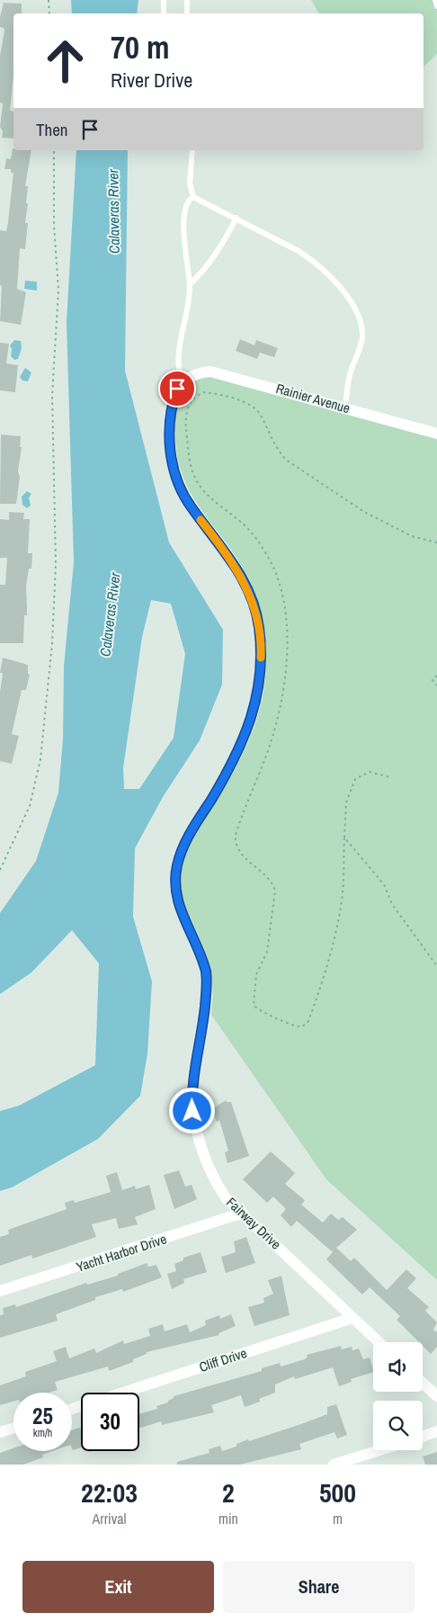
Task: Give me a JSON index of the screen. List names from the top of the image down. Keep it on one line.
{"streets":{"street":["Rainier Avenue","Fairway Drive","Yacht Harbor Drive","Cliff Drive"]},"crossings":[["Rainier Avenue","Fairway Drive"],["Fairway Drive","Yacht Harbor Drive"],["Fairway Drive","Cliff Drive"]],"water":["Calaveras River"],"page":{"turn":["70 m","River Drive"],"then":"Then","speed":"25 km/h","limit":"30","eta":["22:03","Arrival","2","min","500","m"],"buttons":["Exit","Share"]}}
